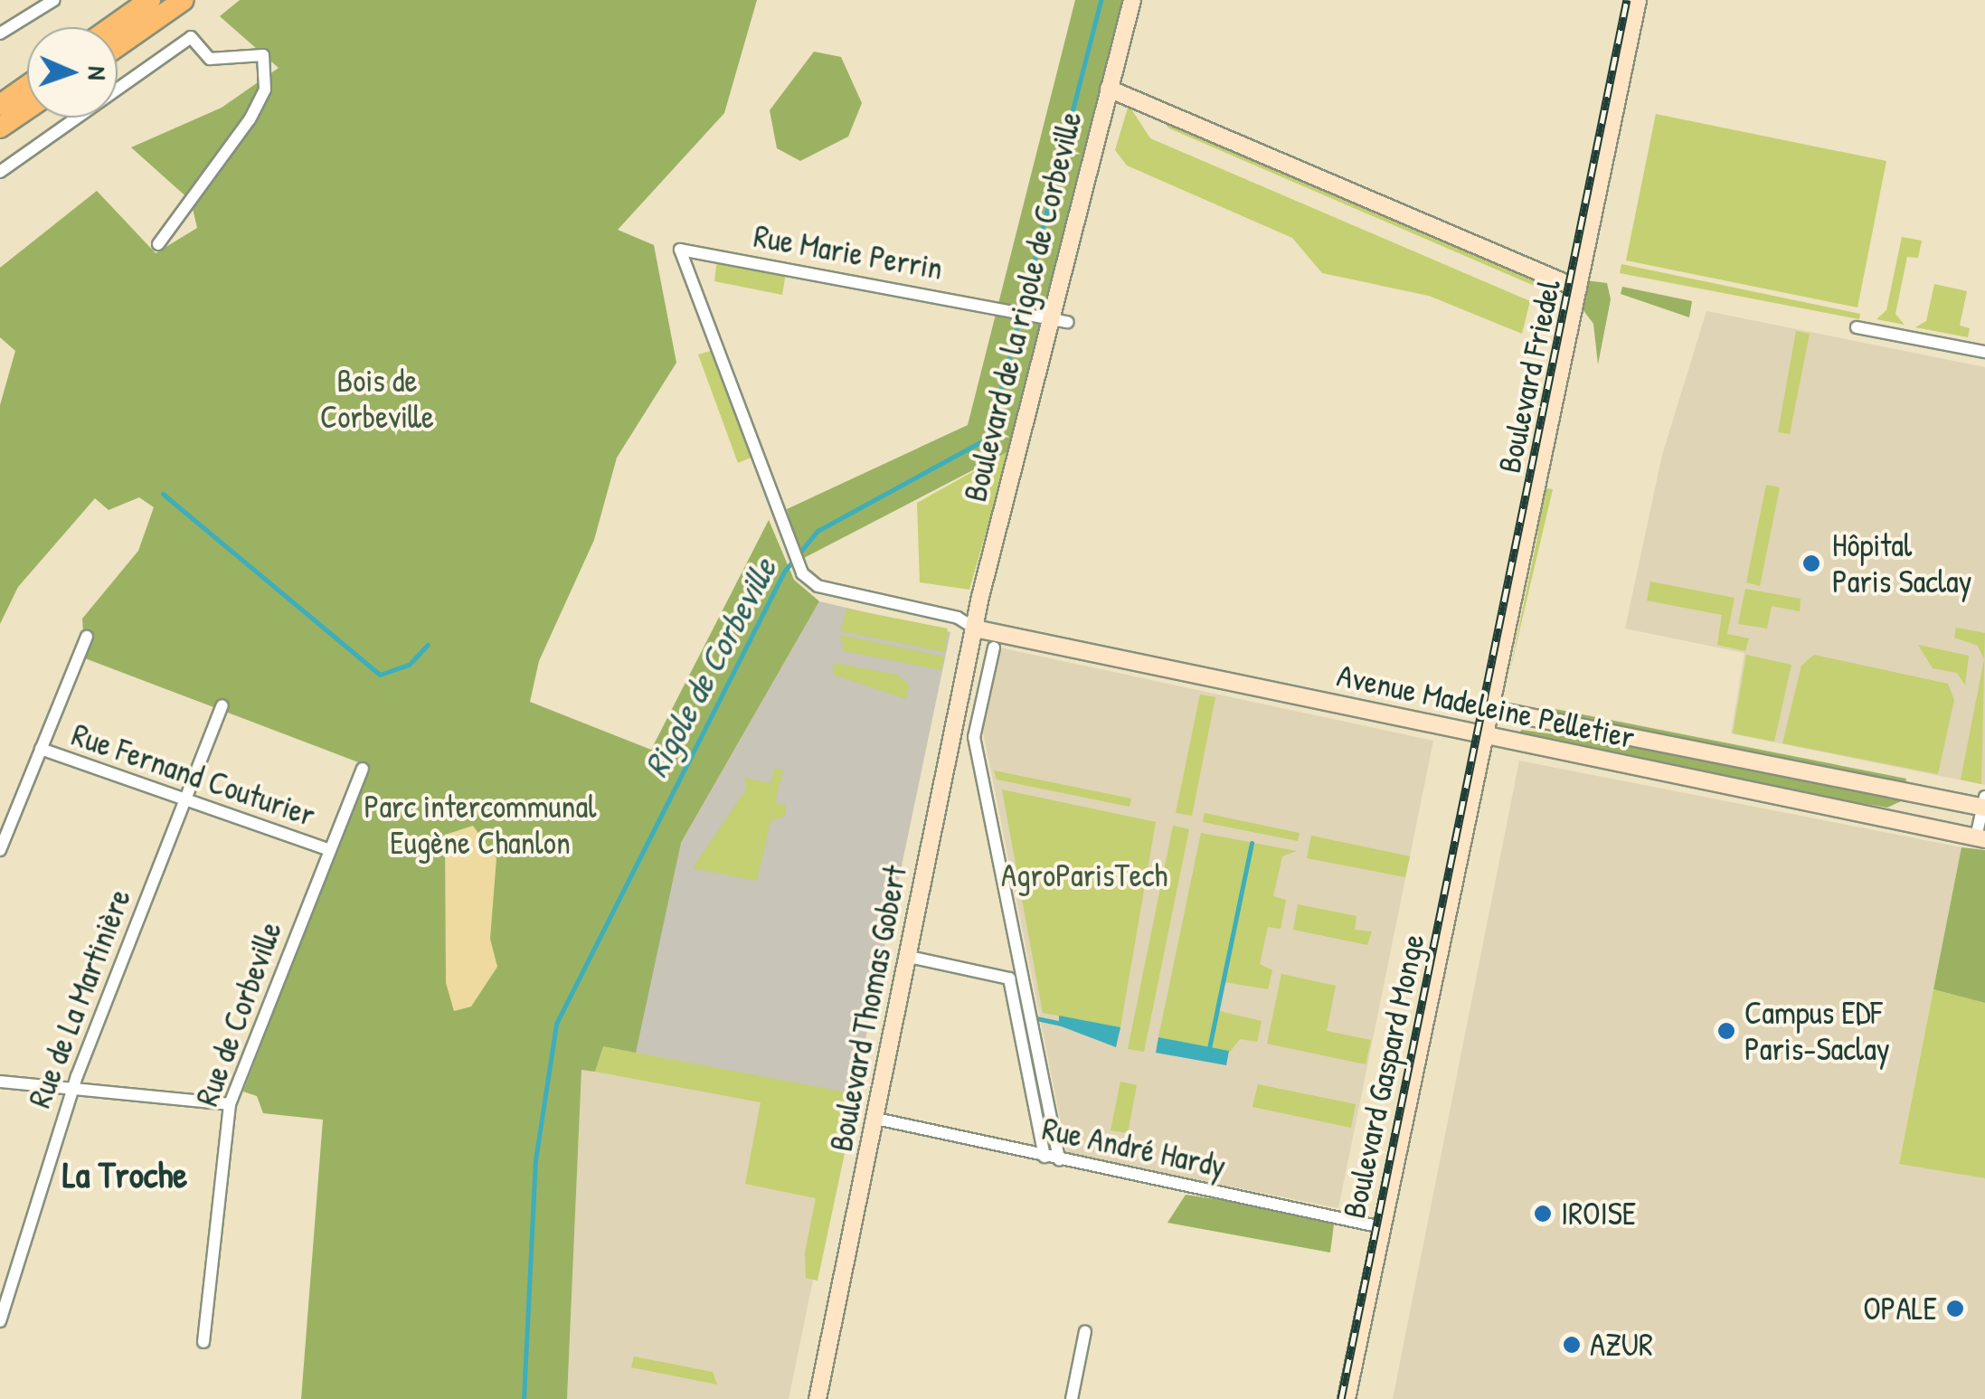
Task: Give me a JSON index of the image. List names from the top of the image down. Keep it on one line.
{"streets":{"street":["Rue Marie Perrin","Boulevard de la rigole de Corbeville","Boulevard Friedel","Avenue Madeleine Pelletier","Rue Fernand Couturier","Rue de La Martinière","Boulevard Thomas Gobert","Rue de Corbeville","Boulevard Gaspard Monge","Rue André Hardy"]},"crossings":[["Rue Marie Perrin","Boulevard de la rigole de Corbeville"],["Rue Marie Perrin","Avenue Madeleine Pelletier"],["Rue Marie Perrin","Boulevard Thomas Gobert"],["Boulevard de la rigole de Corbeville","Avenue Madeleine Pelletier"],["Boulevard de la rigole de Corbeville","Boulevard Thomas Gobert"],["Boulevard Friedel","Avenue Madeleine Pelletier"],["Boulevard Friedel","Boulevard Gaspard Monge"],["Avenue Madeleine Pelletier","Boulevard Thomas Gobert"],["Rue Fernand Couturier","Rue de La Martinière"],["Rue Fernand Couturier","Rue de Corbeville"],["Boulevard Thomas Gobert","Rue André Hardy"],["Boulevard Gaspard Monge","Rue André Hardy"]],"districts":["La Troche"],"water":["Rigole de Corbeville"],"parks":["Bois de Corbeville","Parc intercommunal Eugène Chanlon","AgroParisTech"],"places":["Hôpital Paris Saclay","Campus EDF Paris-Saclay","IROISE","OPALE","AZUR"],"north":"right"}
